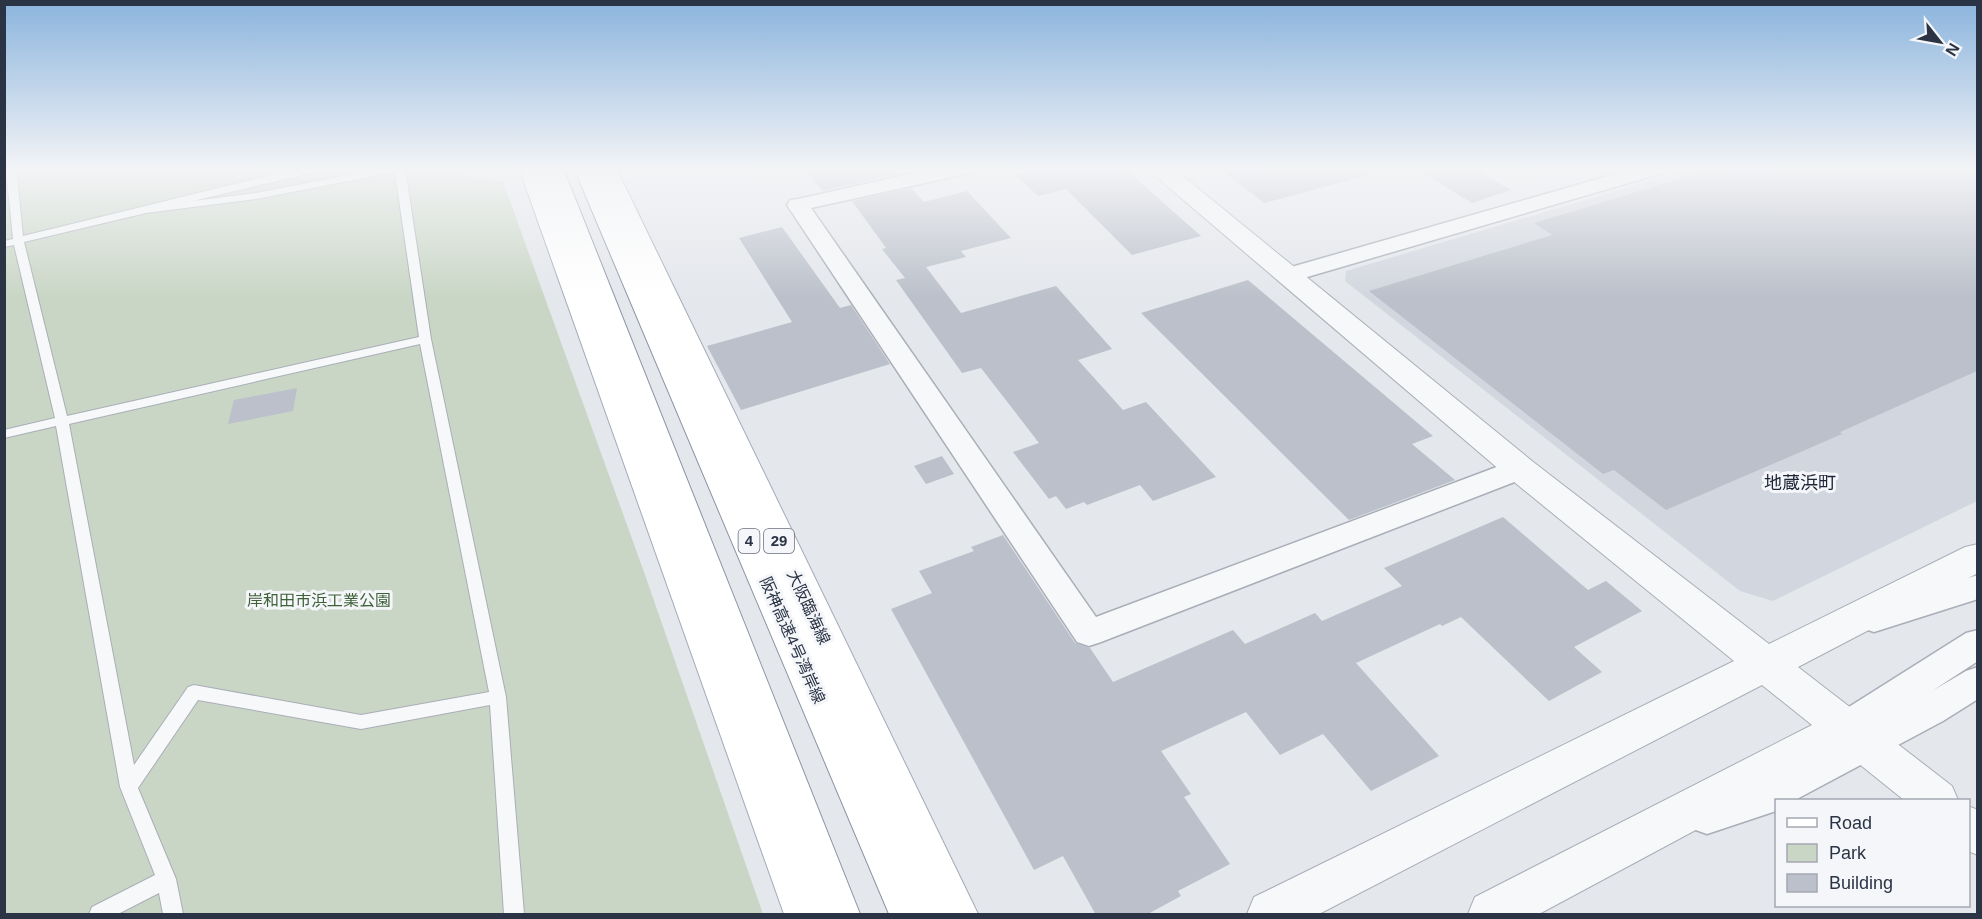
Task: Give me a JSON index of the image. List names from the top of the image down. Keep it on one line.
{"streets":{"main road":["4","29","大阪臨海線","阪神高速4号湾岸線"]},"districts":["地蔵浜町"],"parks":["岸和田市浜工業公園"],"legend":["Road","Park","Building"],"north":"bottom right"}
